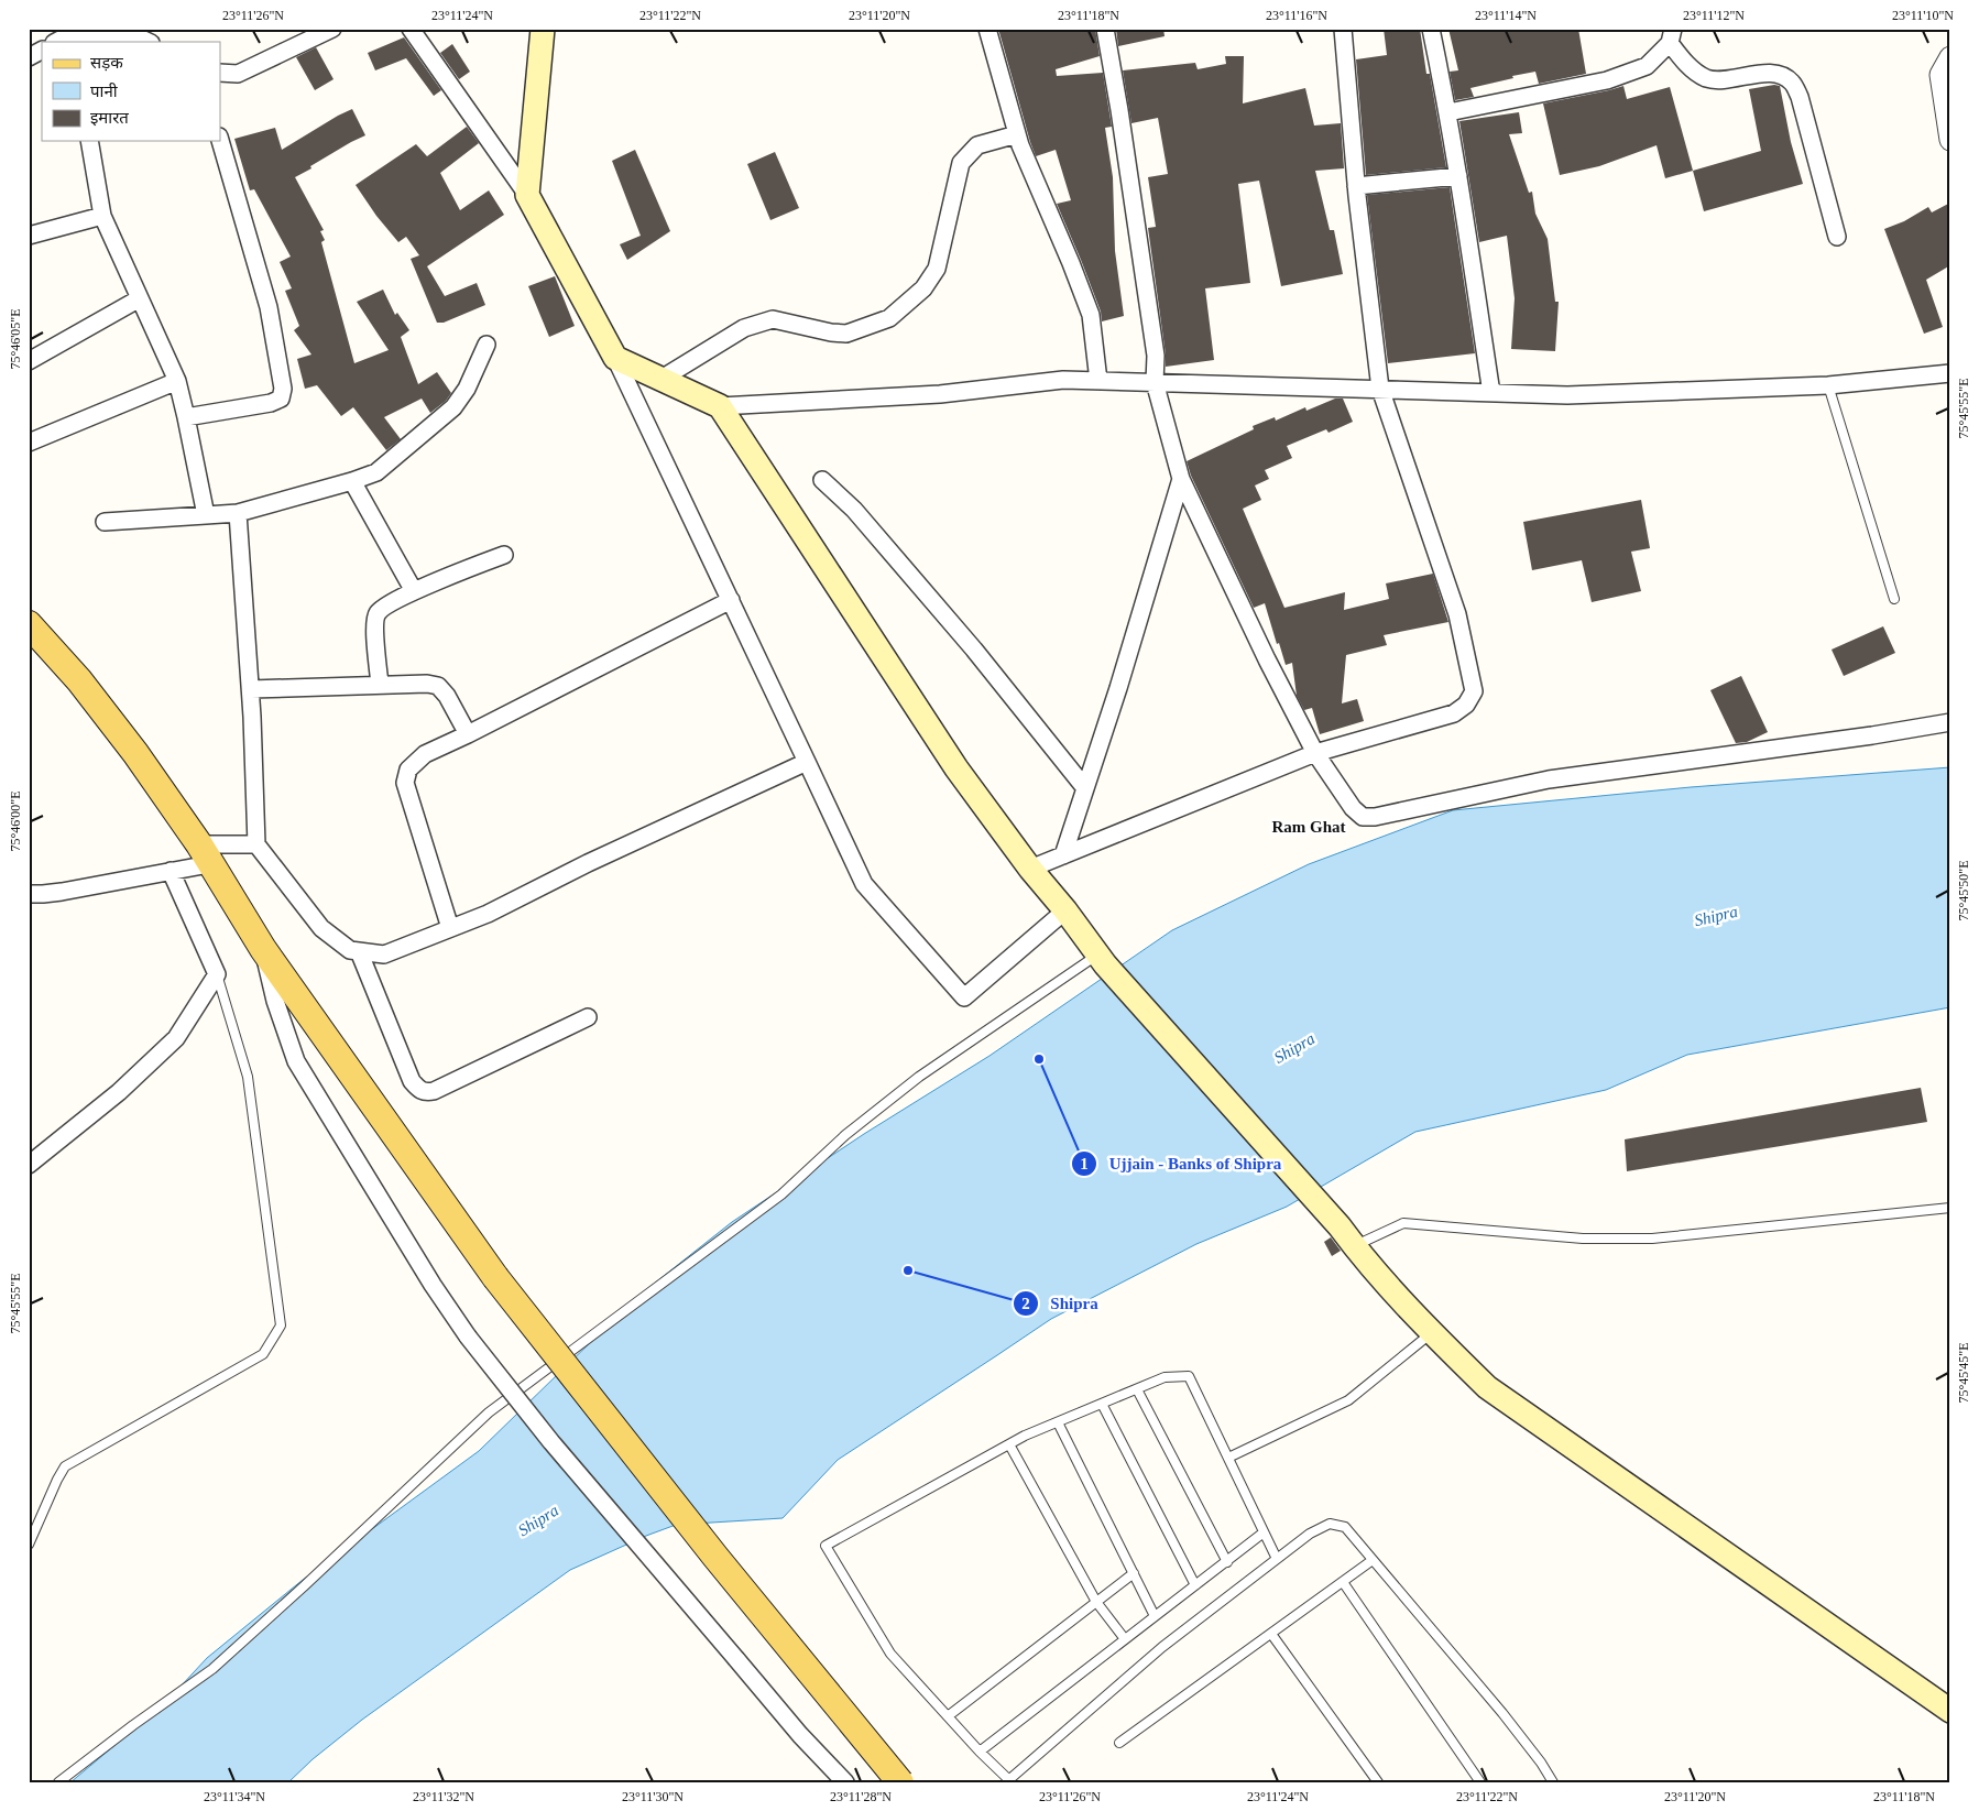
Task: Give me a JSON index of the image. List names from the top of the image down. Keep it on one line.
{"districts":["Ram Ghat"],"water":["Shipra"],"places":["Ujjain - Banks of Shipra","Shipra"],"legend":["सड़क","पानी","इमारत"],"coordinates":["23°11'26\"N","23°11'24\"N","23°11'22\"N","23°11'20\"N","23°11'18\"N","23°11'16\"N","23°11'14\"N","23°11'12\"N","23°11'10\"N","75°46'05\"E","75°45'55\"E","75°46'00\"E","75°45'50\"E","75°45'45\"E","23°11'34\"N","23°11'32\"N","23°11'30\"N","23°11'28\"N"]}
